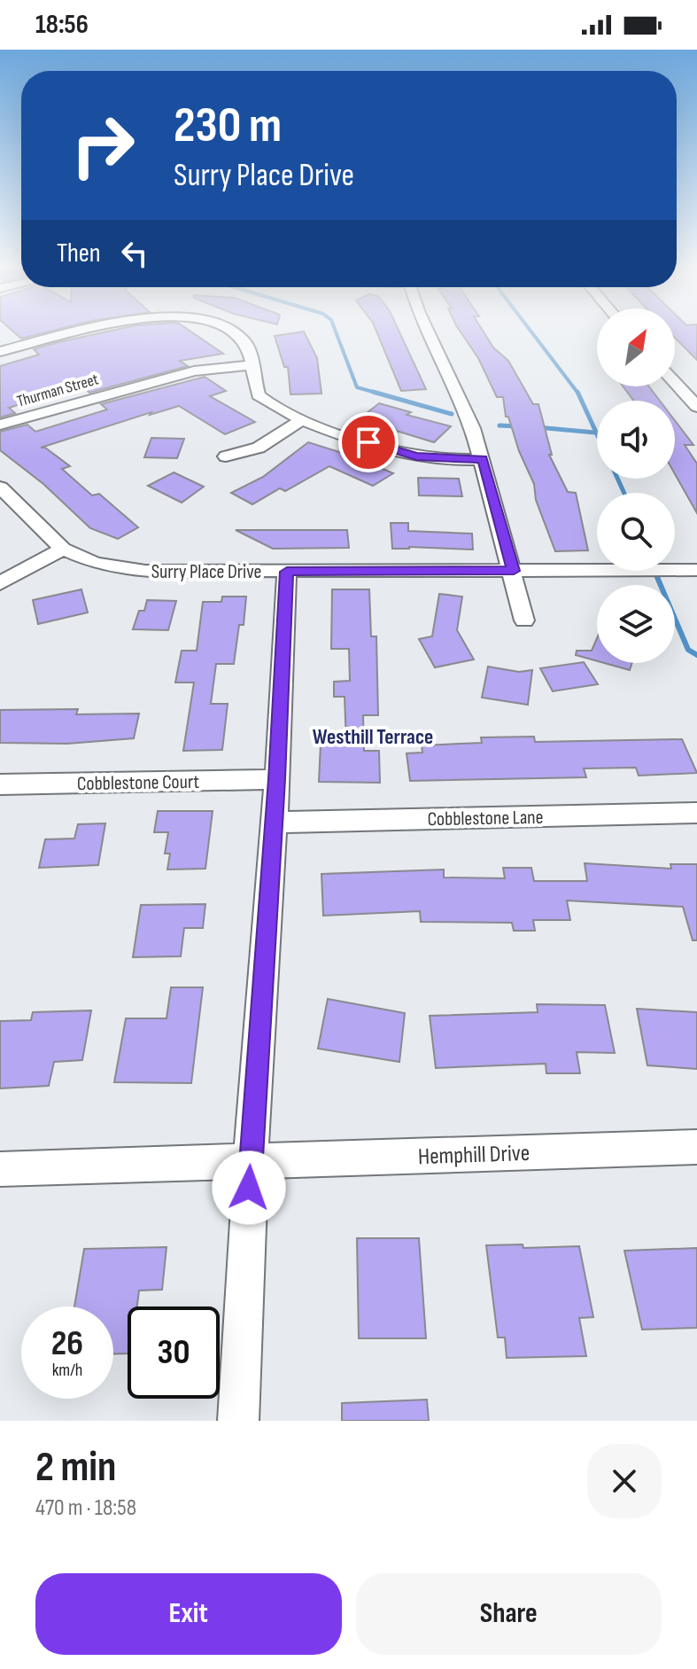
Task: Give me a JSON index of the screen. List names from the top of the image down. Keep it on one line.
{"streets":{"street":["Thurman Street","Surry Place Drive","Cobblestone Court","Cobblestone Lane","Hemphill Drive"]},"districts":["Westhill Terrace"],"north":"top right","page":{"status":"18:56","turn":["230 m","Surry Place Drive"],"then":"Then","speed":"26 km/h","limit":"30","heading":["2 min","470 m · 18:58"],"buttons":["Exit","Share"]}}
